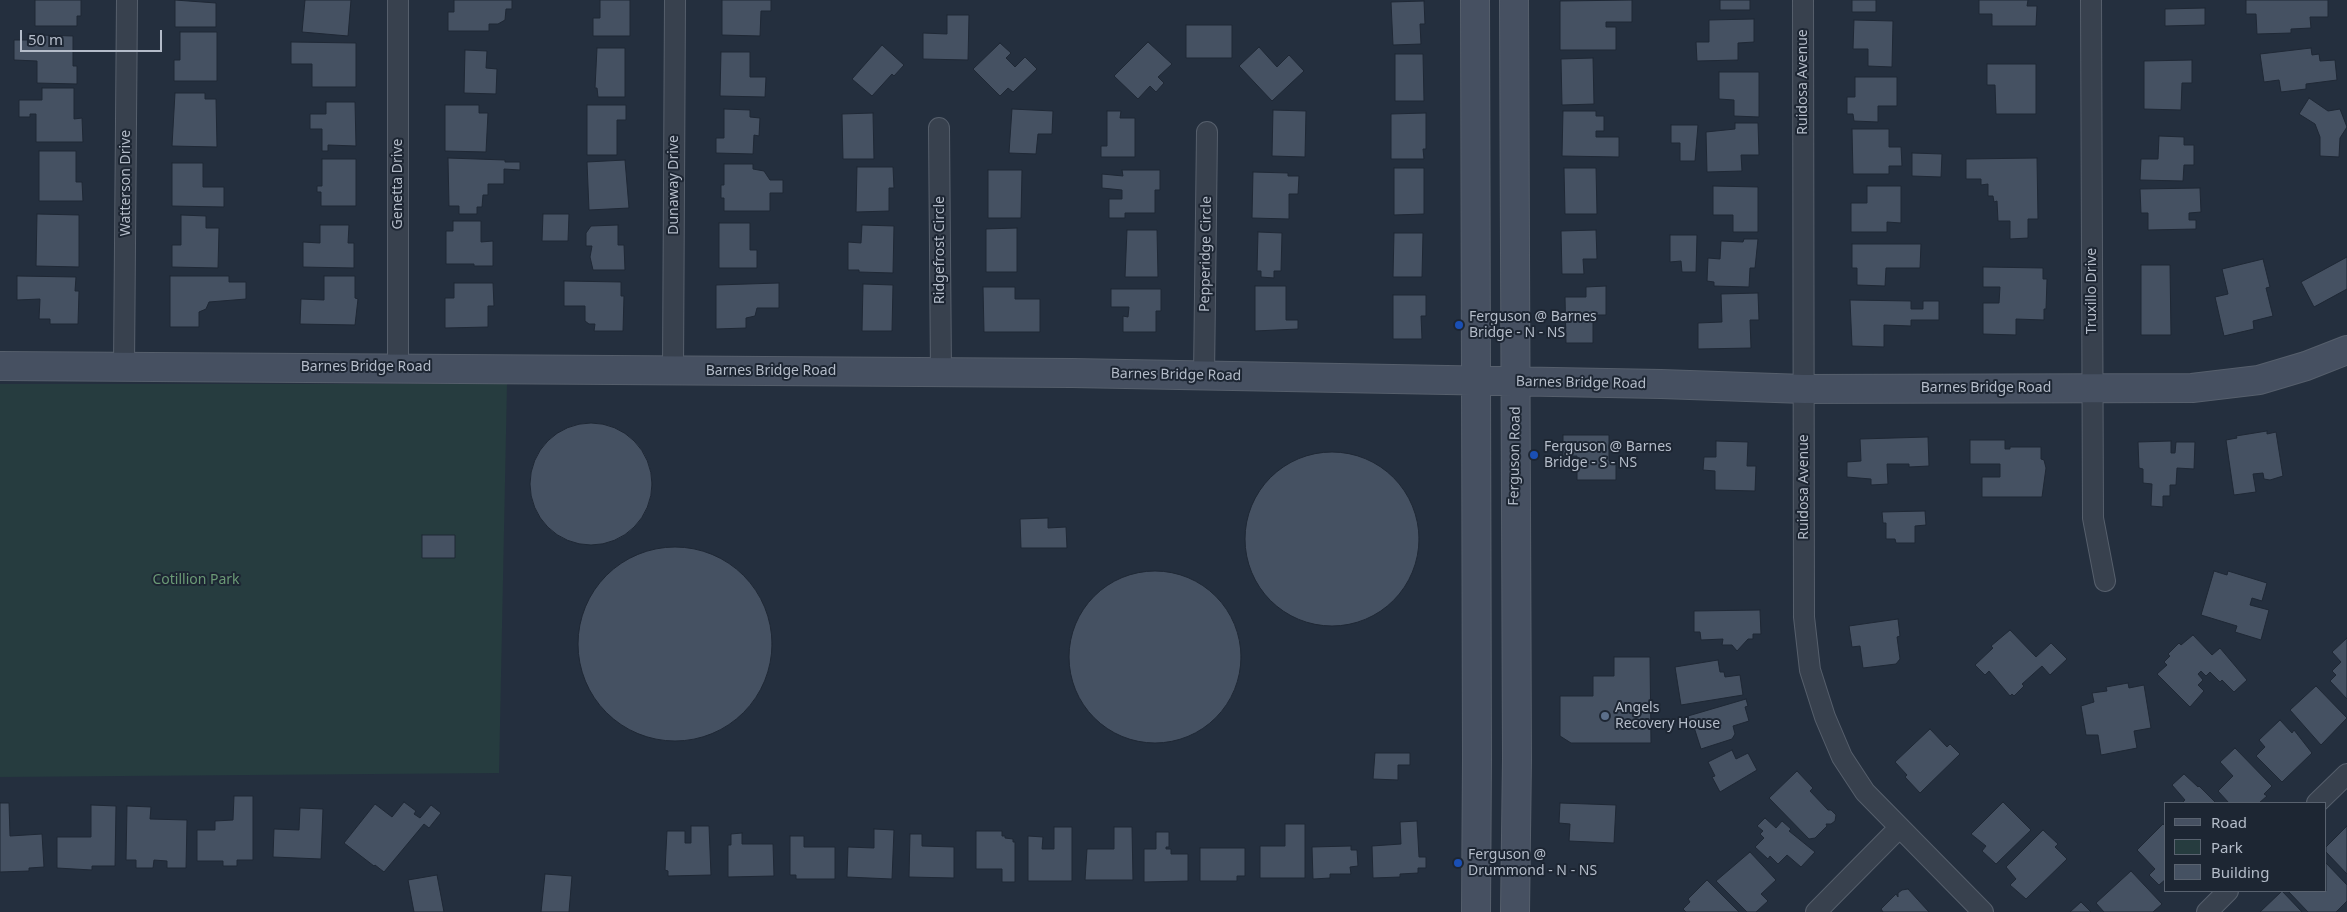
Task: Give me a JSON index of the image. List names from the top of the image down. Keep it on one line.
{"streets":{"street":["Ruidosa Avenue","Watterson Drive","Genetta Drive","Dunaway Drive","Ridgefrost Circle","Pepperidge Circle","Truxillo Drive","Barnes Bridge Road","Ferguson Road"]},"crossings":[["Ruidosa Avenue","Barnes Bridge Road"],["Watterson Drive","Barnes Bridge Road"],["Genetta Drive","Barnes Bridge Road"],["Dunaway Drive","Barnes Bridge Road"],["Ridgefrost Circle","Barnes Bridge Road"],["Pepperidge Circle","Barnes Bridge Road"],["Truxillo Drive","Barnes Bridge Road"],["Barnes Bridge Road","Ferguson Road"]],"parks":["Cotillion Park"],"places":["Ferguson @ Barnes Bridge - N - NS","Ferguson @ Barnes Bridge - S - NS","Angels Recovery House","Ferguson @ Drummond - N - NS"],"legend":["Road","Park","Building"],"scale_bar":"50 m"}
